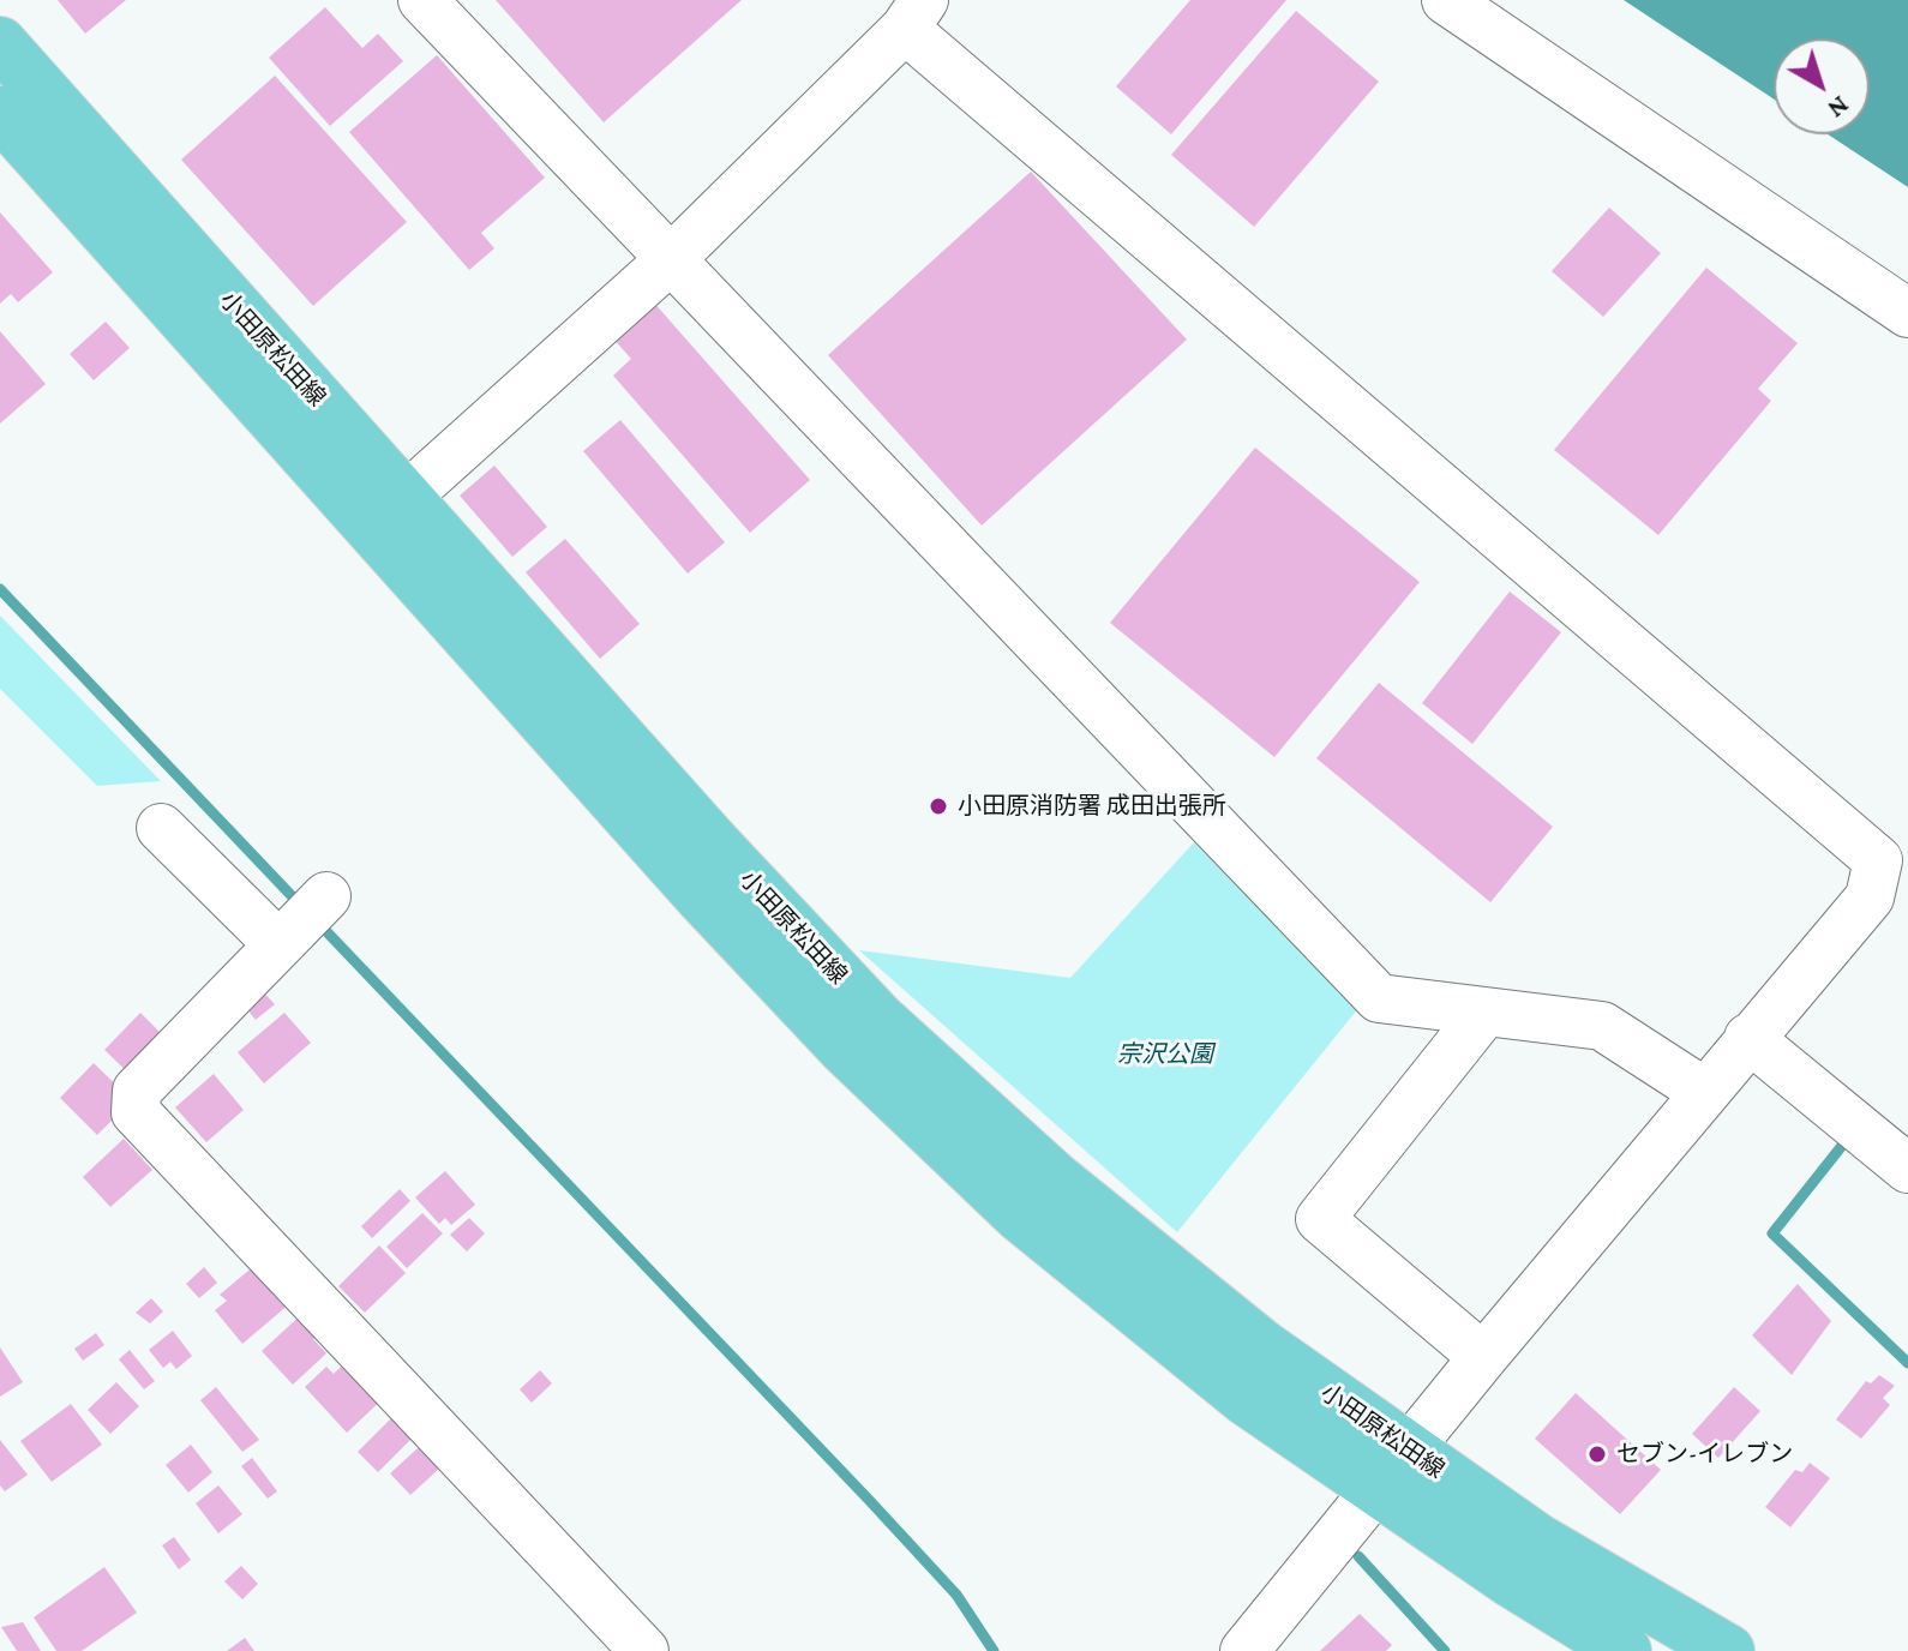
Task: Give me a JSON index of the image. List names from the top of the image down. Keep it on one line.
{"streets":{"main road":["小田原松田線"]},"parks":["宗沢公園"],"places":["小田原消防署 成田出張所","セブン-イレブン"],"north":"bottom right"}
